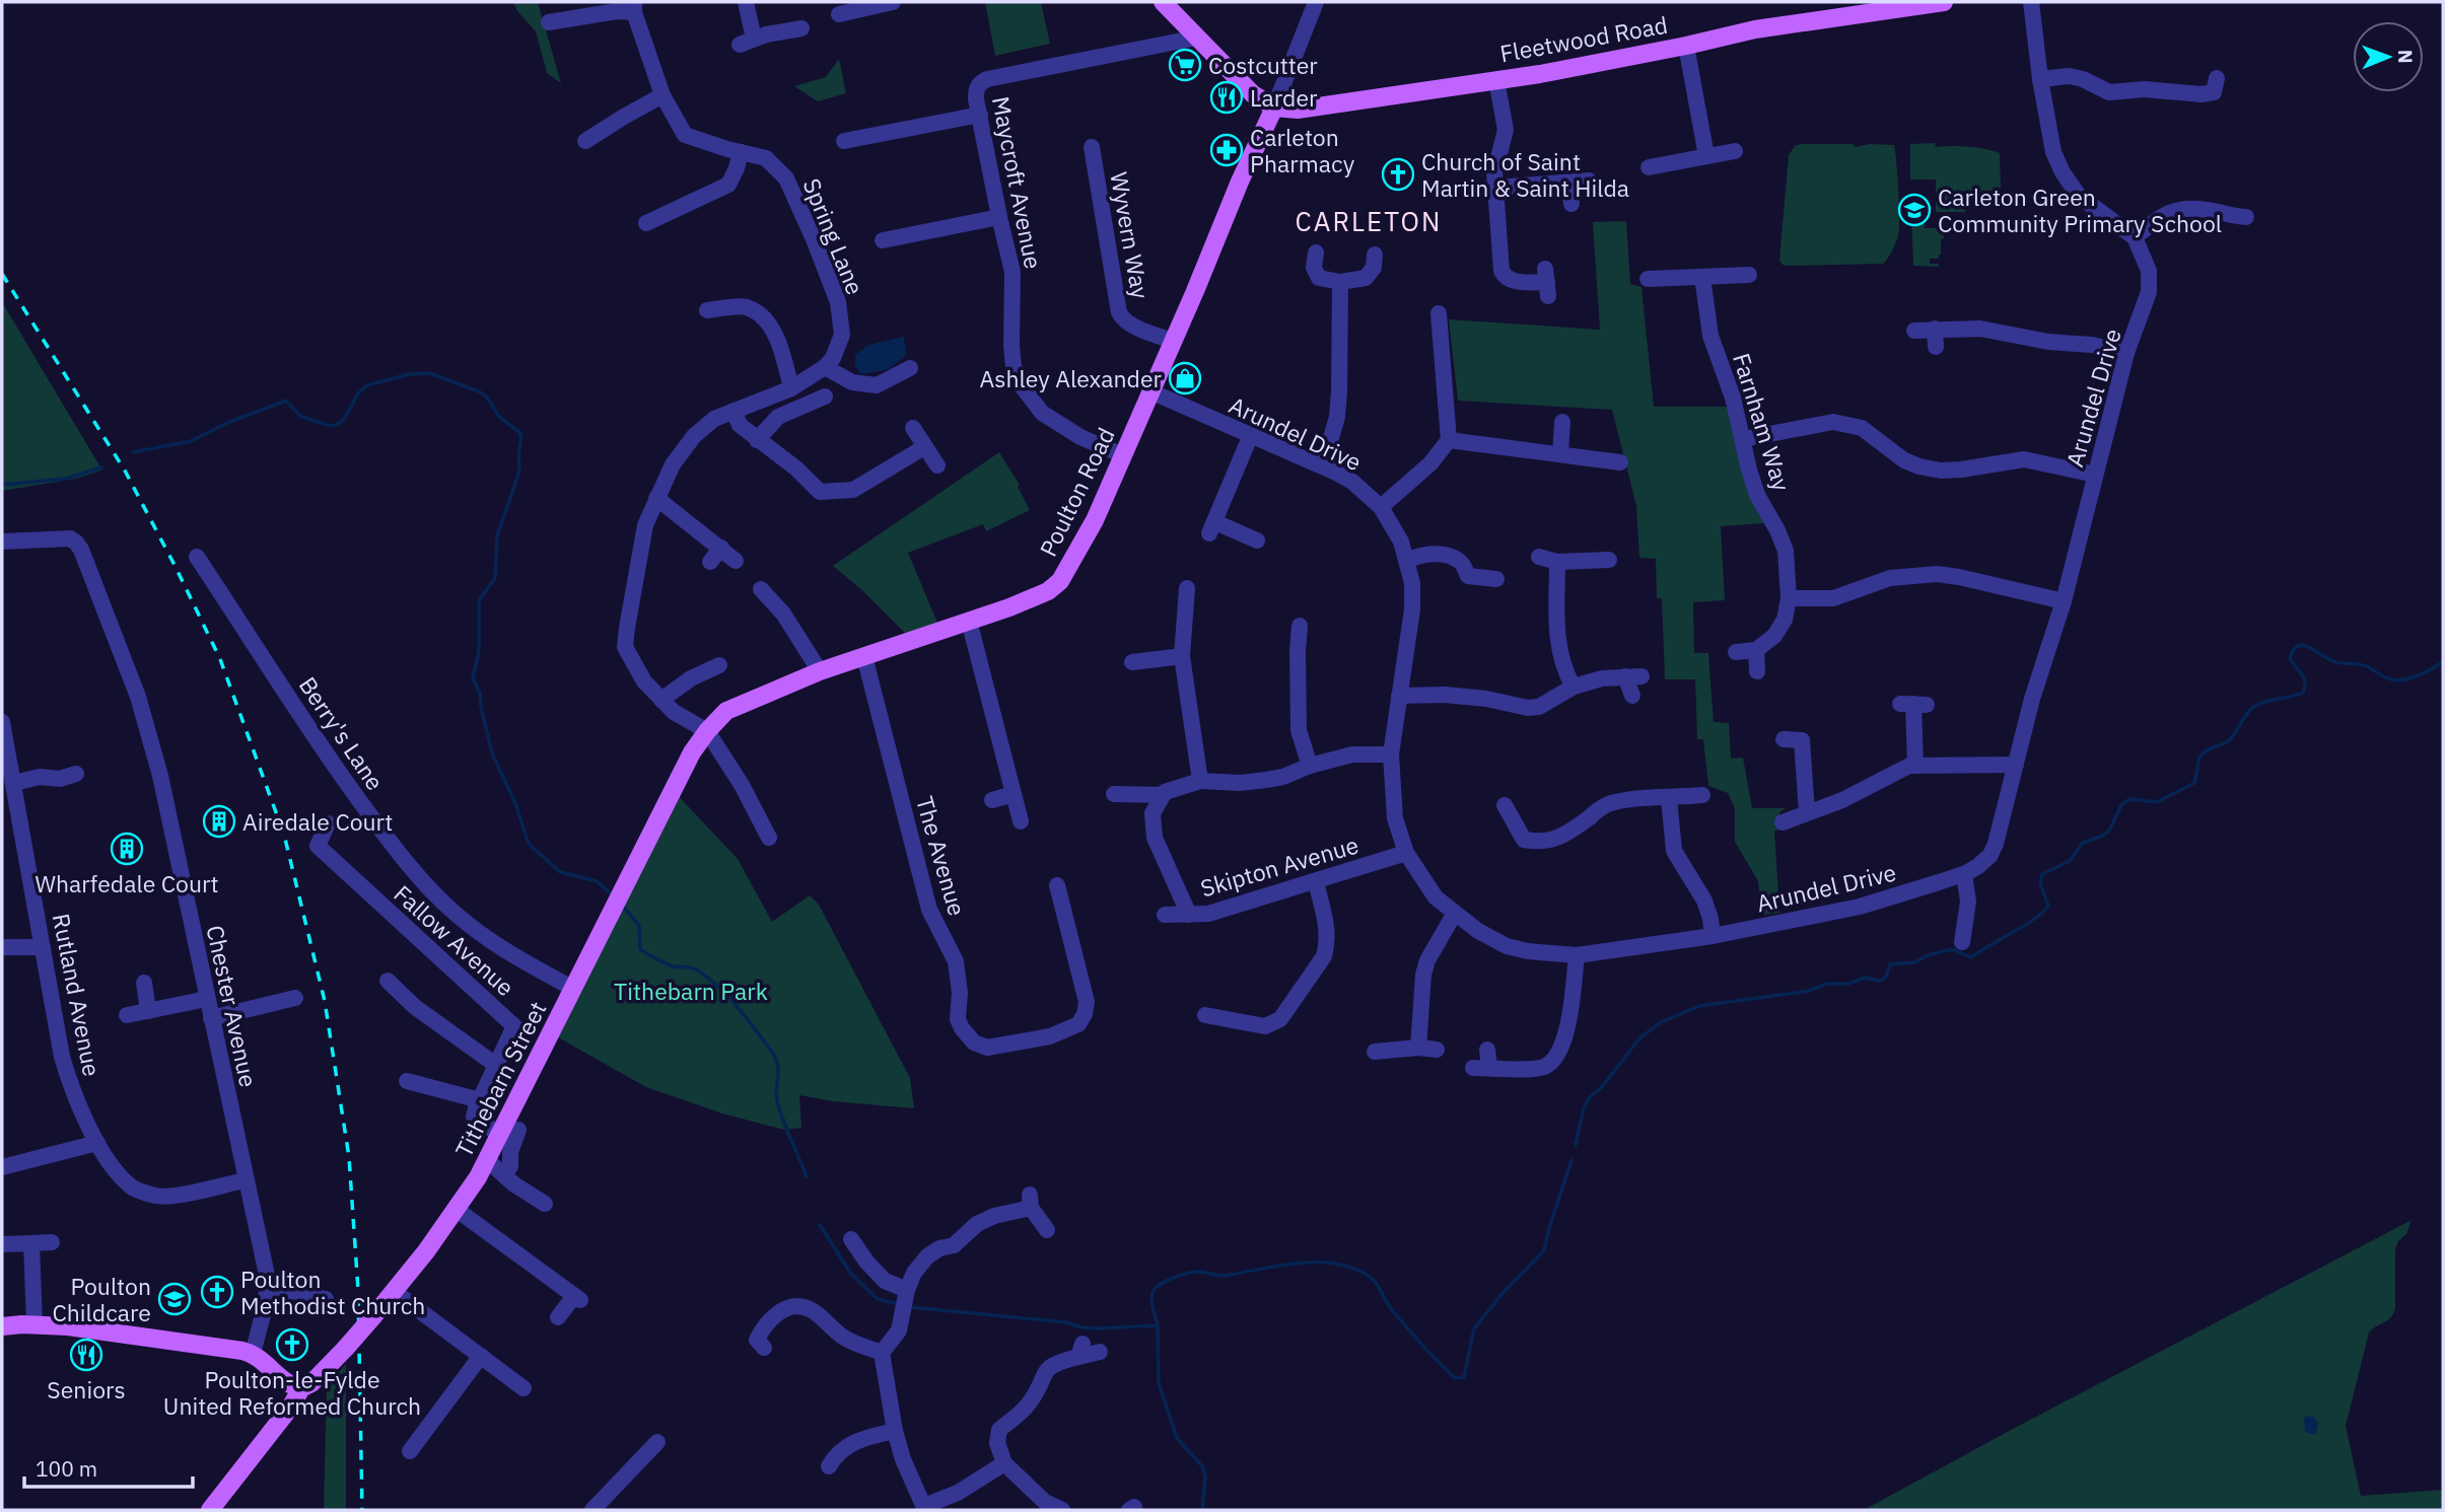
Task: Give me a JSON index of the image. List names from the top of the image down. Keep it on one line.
{"streets":{"main road":["Fleetwood Road","Poulton Road","Tithebarn Street"],"street":["Maycroft Avenue","Wyvern Way","Spring Lane","Arundel Drive","Farnham Way","Berry's Lane","The Avenue","Skipton Avenue","Fallow Avenue","Rutland Avenue","Chester Avenue"]},"crossings":[["Fleetwood Road","Poulton Road"],["Maycroft Avenue","Poulton Road"],["Wyvern Way","Poulton Road"],["Spring Lane","Poulton Road"],["Spring Lane","Tithebarn Street"],["Arundel Drive","Poulton Road"],["Arundel Drive","Skipton Avenue"],["Poulton Road","The Avenue"],["Poulton Road","Tithebarn Street"],["Berry's Lane","Tithebarn Street"],["Rutland Avenue","Chester Avenue"]],"districts":["CARLETON"],"parks":["Tithebarn Park"],"places":{"supermarket":["Costcutter"],"restaurant":["Larder","Seniors"],"pharmacy":["Carleton Pharmacy"],"church":["Church of Saint Martin & Saint Hilda","Poulton Methodist Church","Poulton-le-Fylde United Reformed Church"],"school or university":["Carleton Green Community Primary School","Poulton Childcare"],"shop":["Ashley Alexander"],"building":["Airedale Court","Wharfedale Court"]},"scale_bar":"100 m","north":"right"}
